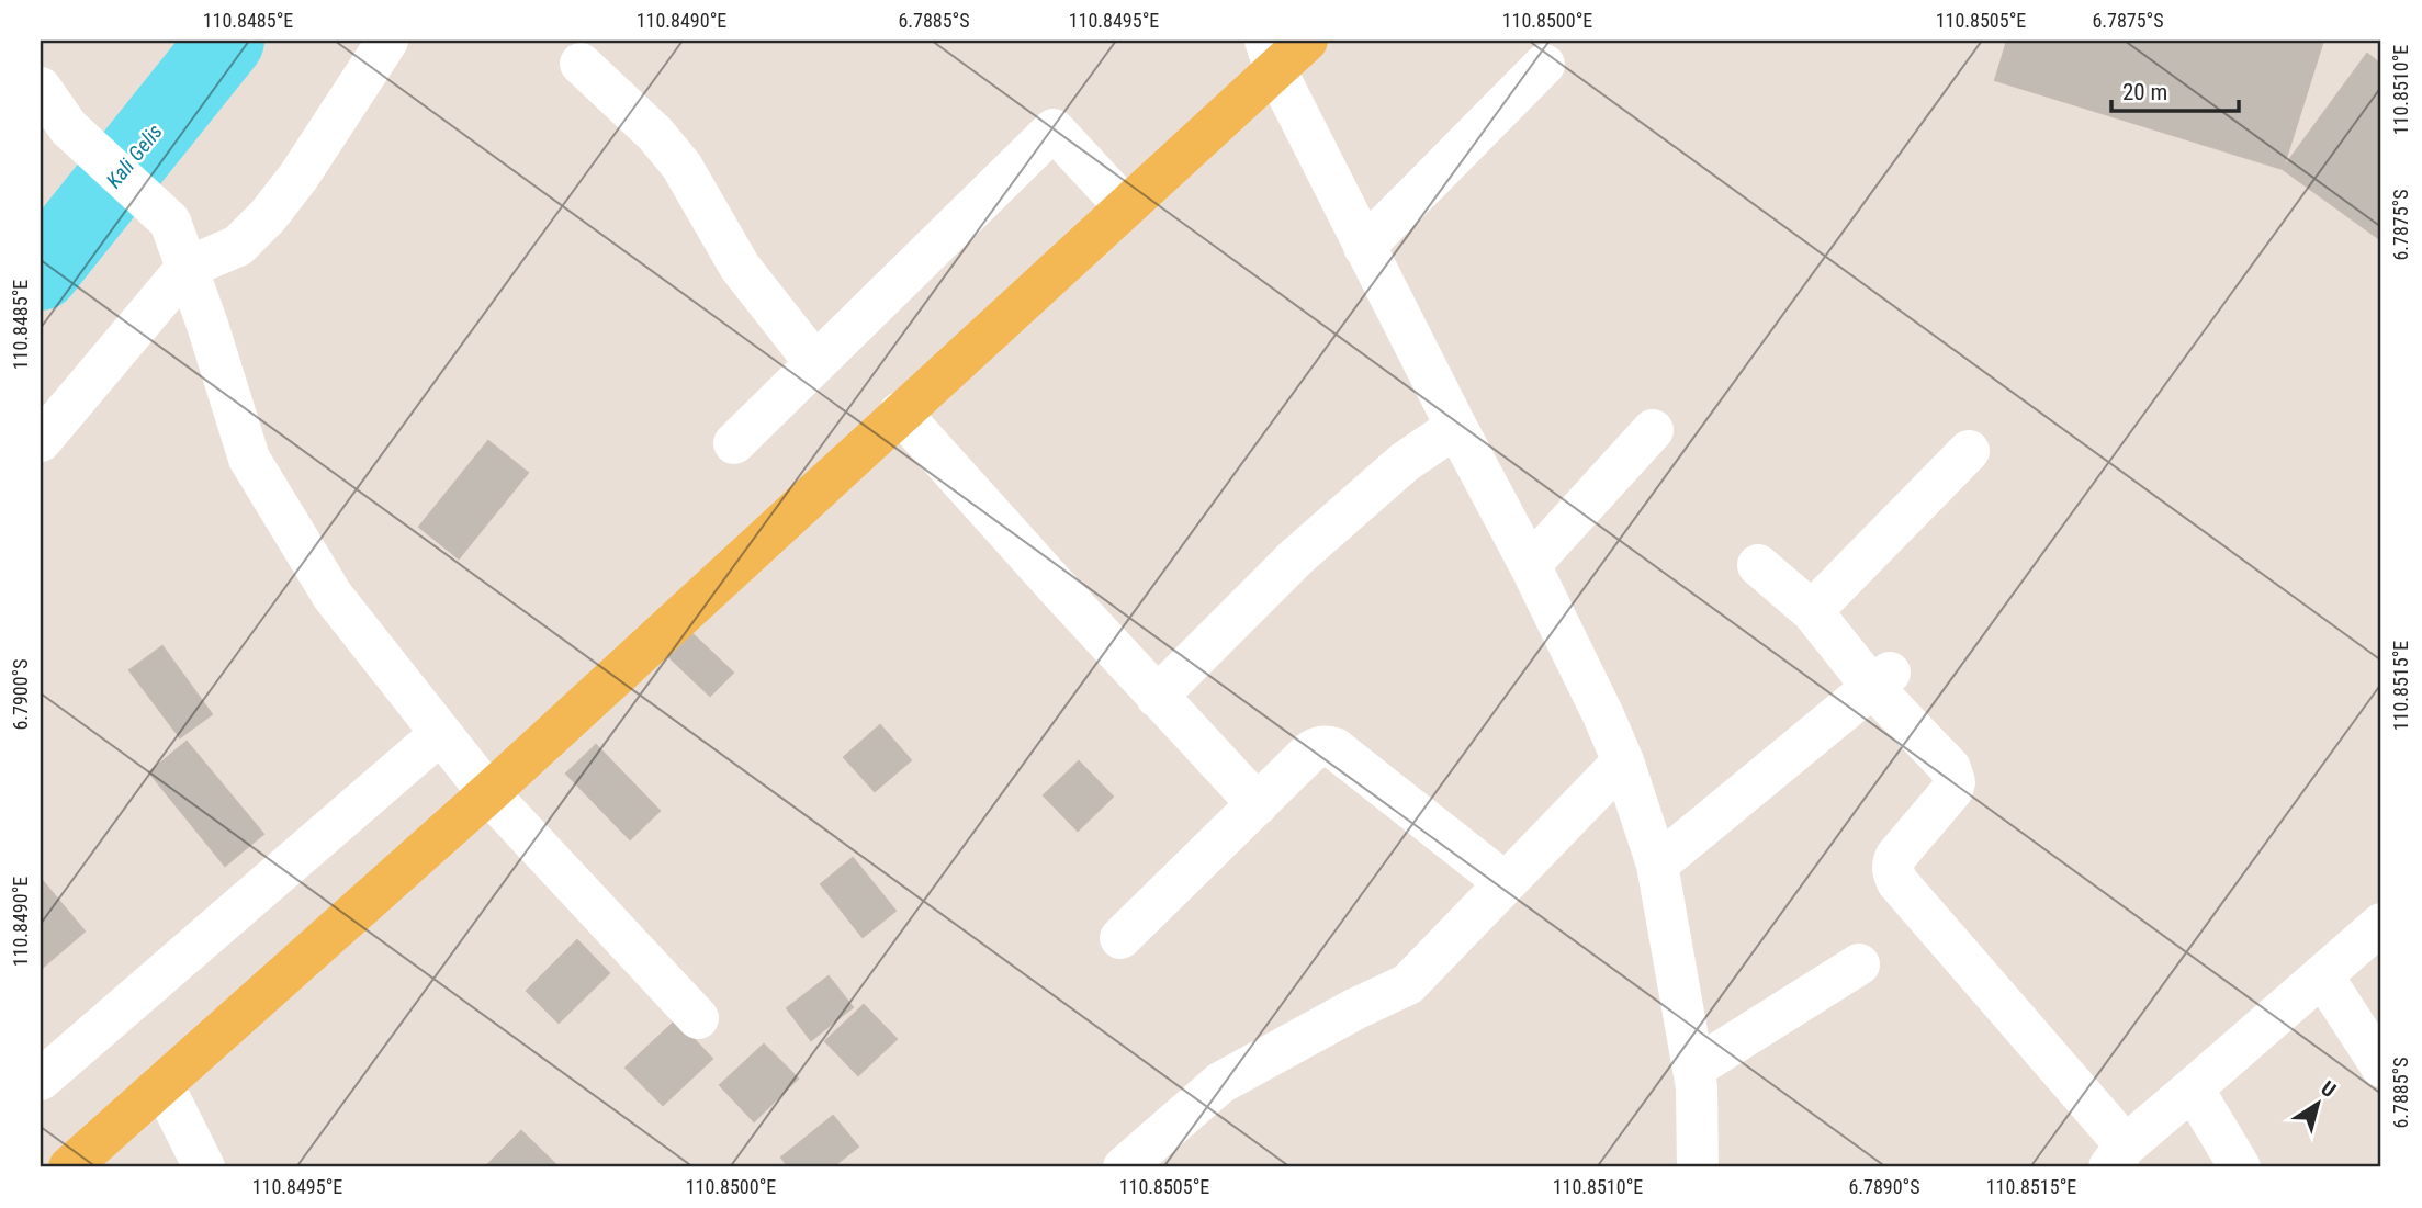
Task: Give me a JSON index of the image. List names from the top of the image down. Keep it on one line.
{"water":["Kali Gelis"],"scale_bar":"20 m","north":"top right","coordinates":["110.8485°E","110.8490°E","6.7885°S","110.8495°E","110.8500°E","110.8505°E","6.7875°S","110.8510°E","110.8515°E","6.7900°S","6.7890°S"]}
